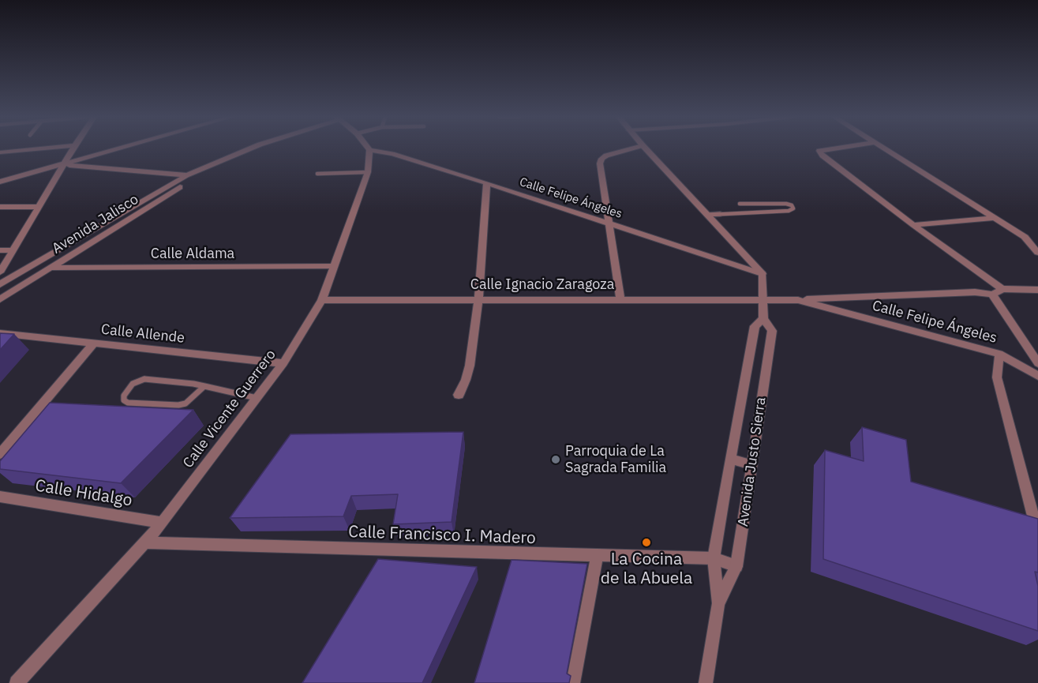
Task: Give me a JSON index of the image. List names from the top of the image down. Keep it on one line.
{"streets":{"street":["Calle Felipe Ángeles","Avenida Jalisco","Calle Aldama","Calle Ignacio Zaragoza","Calle Allende","Calle Vicente Guerrero","Avenida Justo Sierra","Calle Hidalgo","Calle Francisco I. Madero"]},"crossings":[["Calle Felipe Ángeles","Calle Ignacio Zaragoza"],["Calle Felipe Ángeles","Calle Vicente Guerrero"],["Calle Felipe Ángeles","Avenida Justo Sierra"],["Avenida Jalisco","Calle Aldama"],["Calle Aldama","Calle Vicente Guerrero"],["Calle Ignacio Zaragoza","Calle Vicente Guerrero"],["Calle Ignacio Zaragoza","Avenida Justo Sierra"],["Calle Allende","Calle Vicente Guerrero"],["Calle Vicente Guerrero","Calle Hidalgo"],["Calle Vicente Guerrero","Calle Francisco I. Madero"],["Avenida Justo Sierra","Calle Francisco I. Madero"]],"places":["Parroquia de La Sagrada Familia","La Cocina de la Abuela"]}
